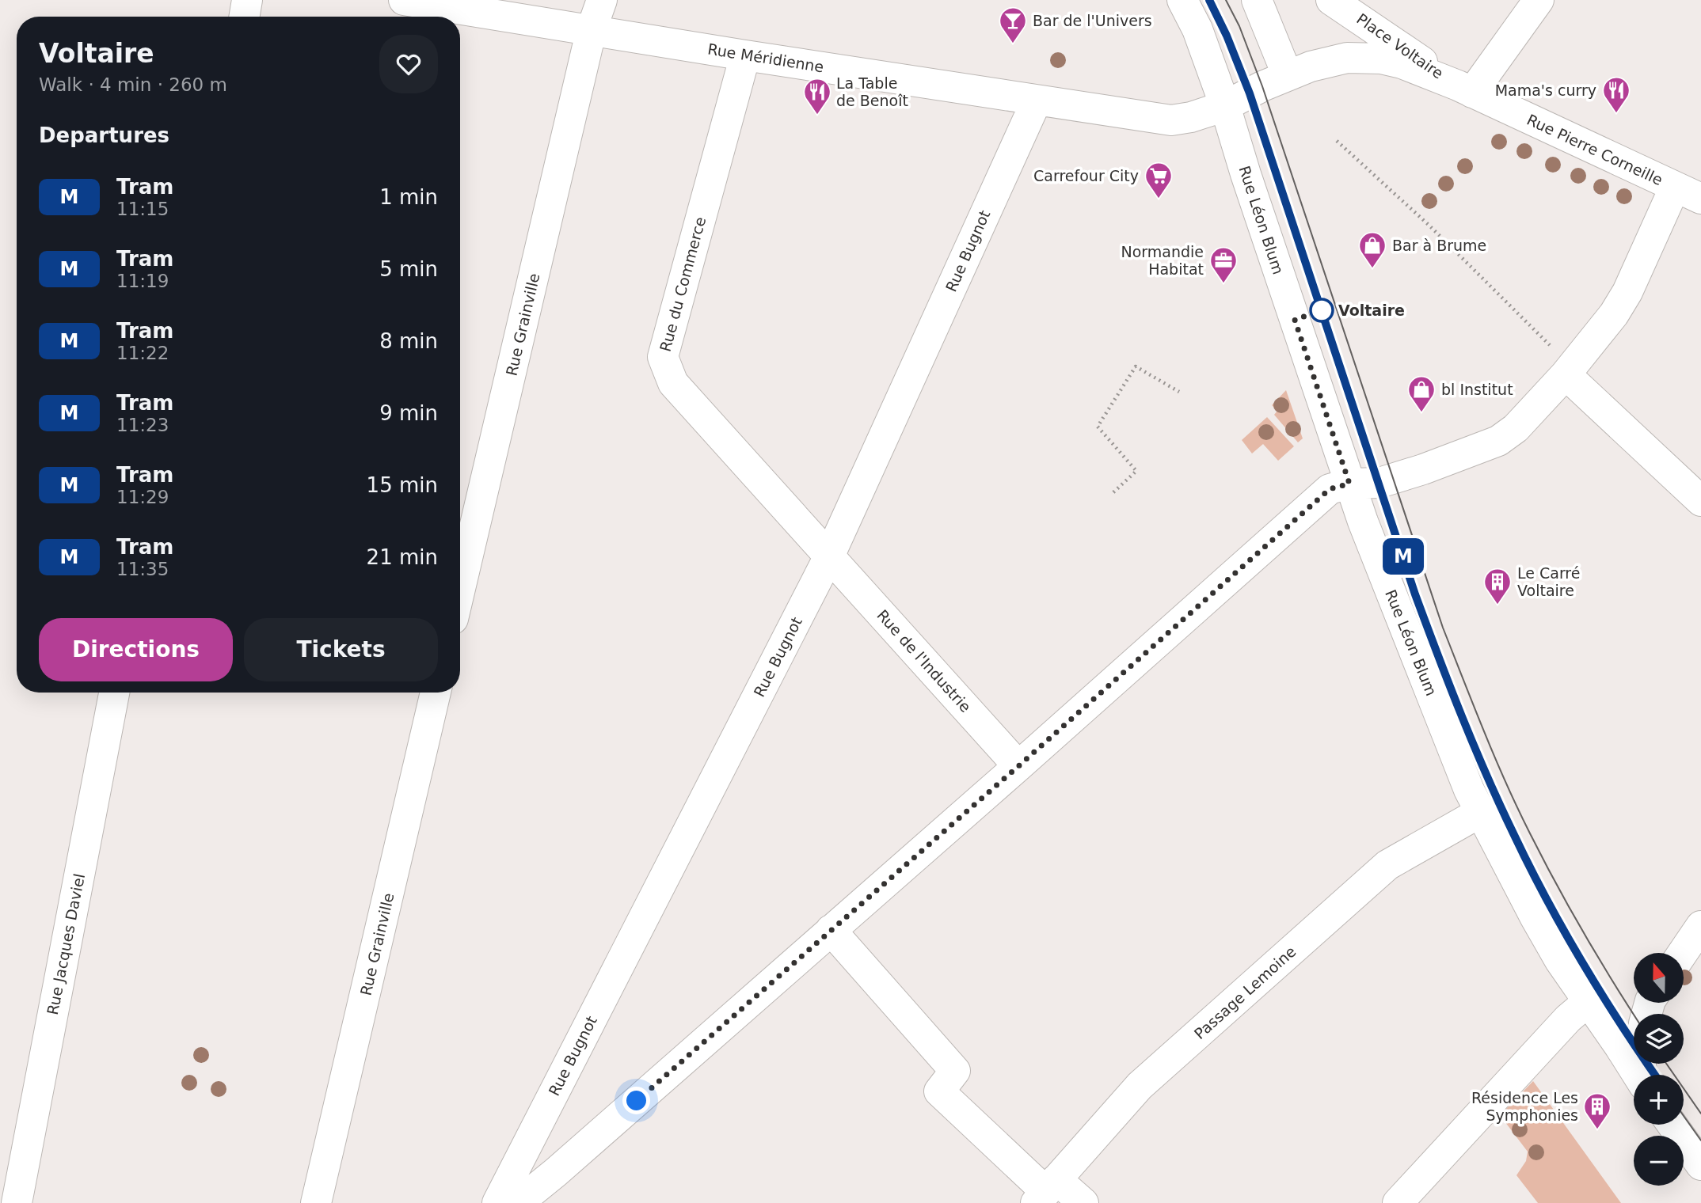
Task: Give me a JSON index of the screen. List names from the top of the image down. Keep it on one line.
{"streets":{"street":["Place Voltaire","Rue Méridienne","Rue Pierre Corneille","Rue Léon Blum","Rue Bugnot","Rue du Commerce","Rue Grainville","Rue de l'Industrie","Rue Jacques Daviel","Passage Lemoine"]},"crossings":[["Place Voltaire","Rue Méridienne"],["Place Voltaire","Rue Pierre Corneille"],["Place Voltaire","Rue Léon Blum"],["Rue Méridienne","Rue Léon Blum"],["Rue Méridienne","Rue Bugnot"],["Rue Méridienne","Rue du Commerce"],["Rue Méridienne","Rue Grainville"],["Rue Léon Blum","Passage Lemoine"],["Rue Bugnot","Rue du Commerce"],["Rue Bugnot","Rue de l'Industrie"],["Rue du Commerce","Rue de l'Industrie"]],"places":{"bar":["Bar de l'Univers"],"restaurant":["Mama's curry","La Table de Benoît"],"supermarket":["Carrefour City"],"shop":["Bar à Brume","bl Institut"],"office":["Normandie Habitat"],"other":["Voltaire"],"building":["Le Carré Voltaire","Résidence Les Symphonies"]},"lines":["tram line M"],"north":"top","page":{"on_map":"M","heading":[["Voltaire","Walk · 4 min · 260 m"],"Departures"],"list":[{"mark":"M","name":"Tram","note":"11:15","value":"1 min"},{"mark":"M","name":"Tram","note":"11:19","value":"5 min"},{"mark":"M","name":"Tram","note":"11:22","value":"8 min"},{"mark":"M","name":"Tram","note":"11:23","value":"9 min"},{"mark":"M","name":"Tram","note":"11:29","value":"15 min"},{"mark":"M","name":"Tram","note":"11:35","value":"21 min"}],"buttons":["Directions","Tickets"],"map_buttons":["+","−"]}}
